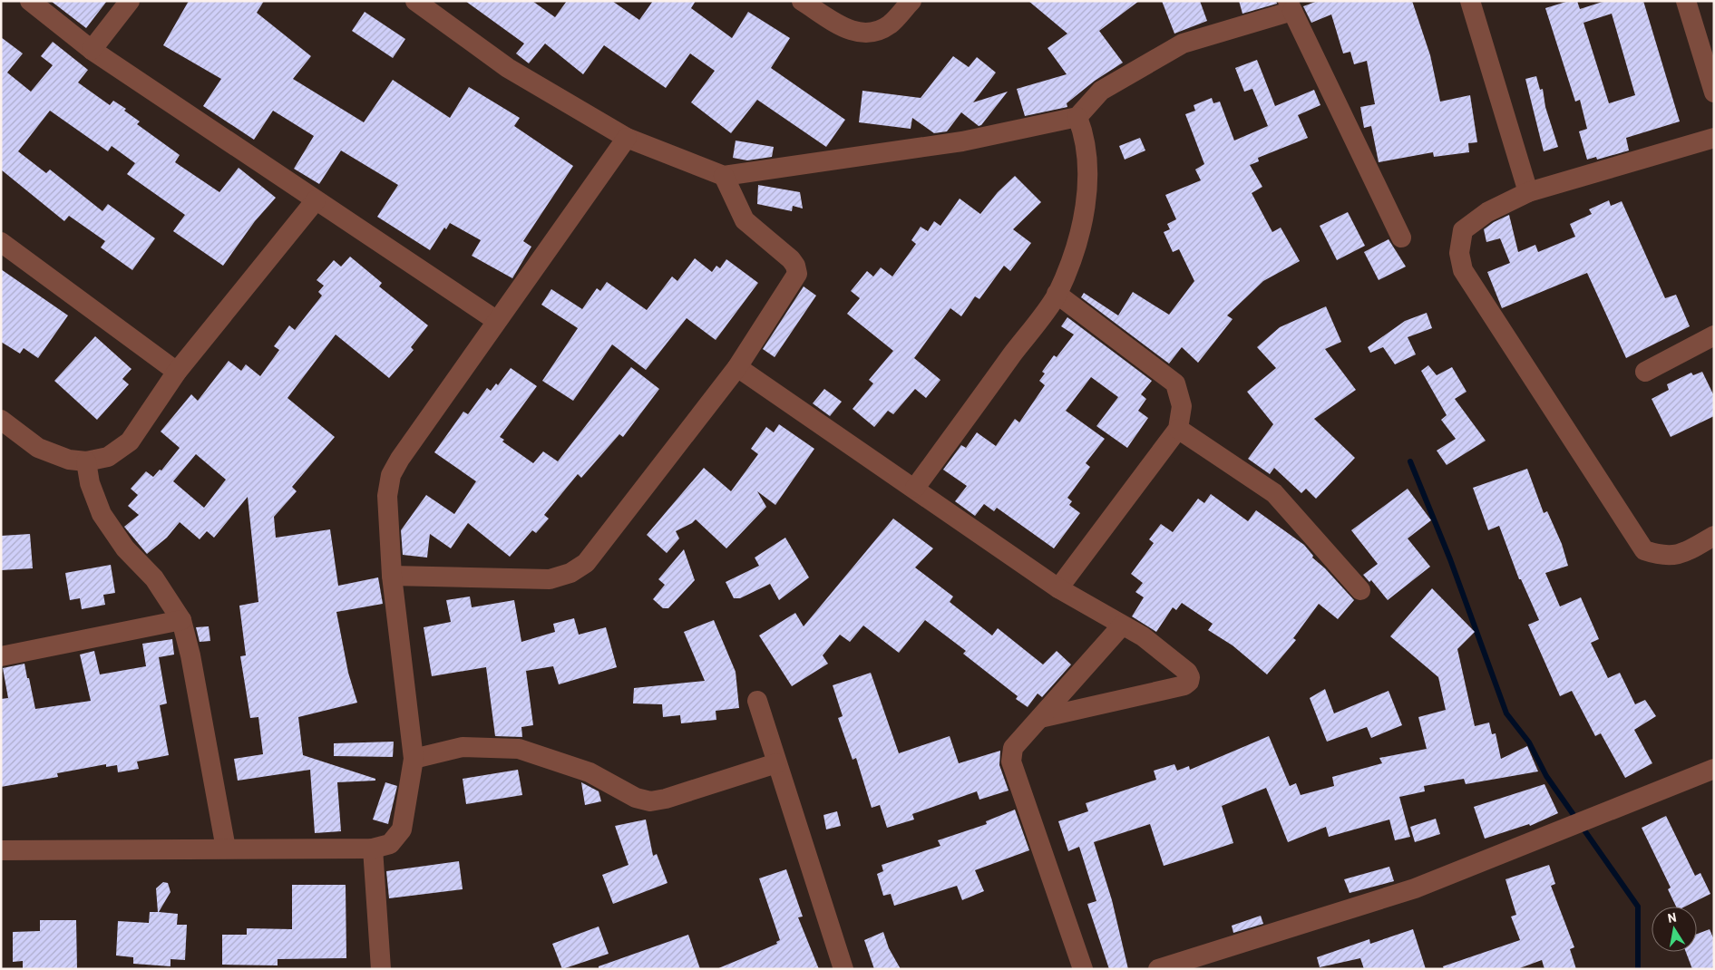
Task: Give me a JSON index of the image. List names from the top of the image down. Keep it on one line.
{"north":"top"}
